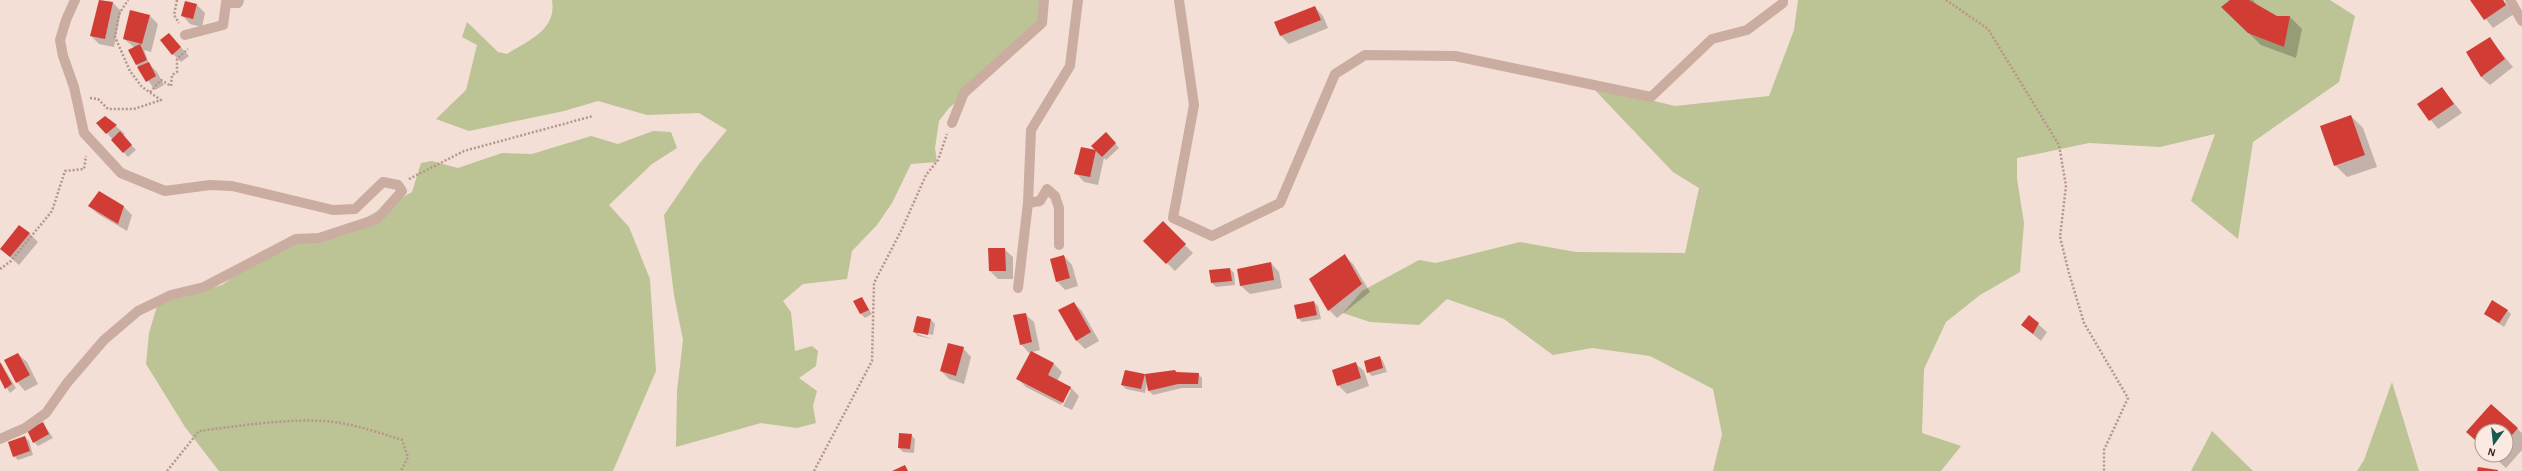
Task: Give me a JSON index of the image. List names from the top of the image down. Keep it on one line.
{"north":"bottom"}
